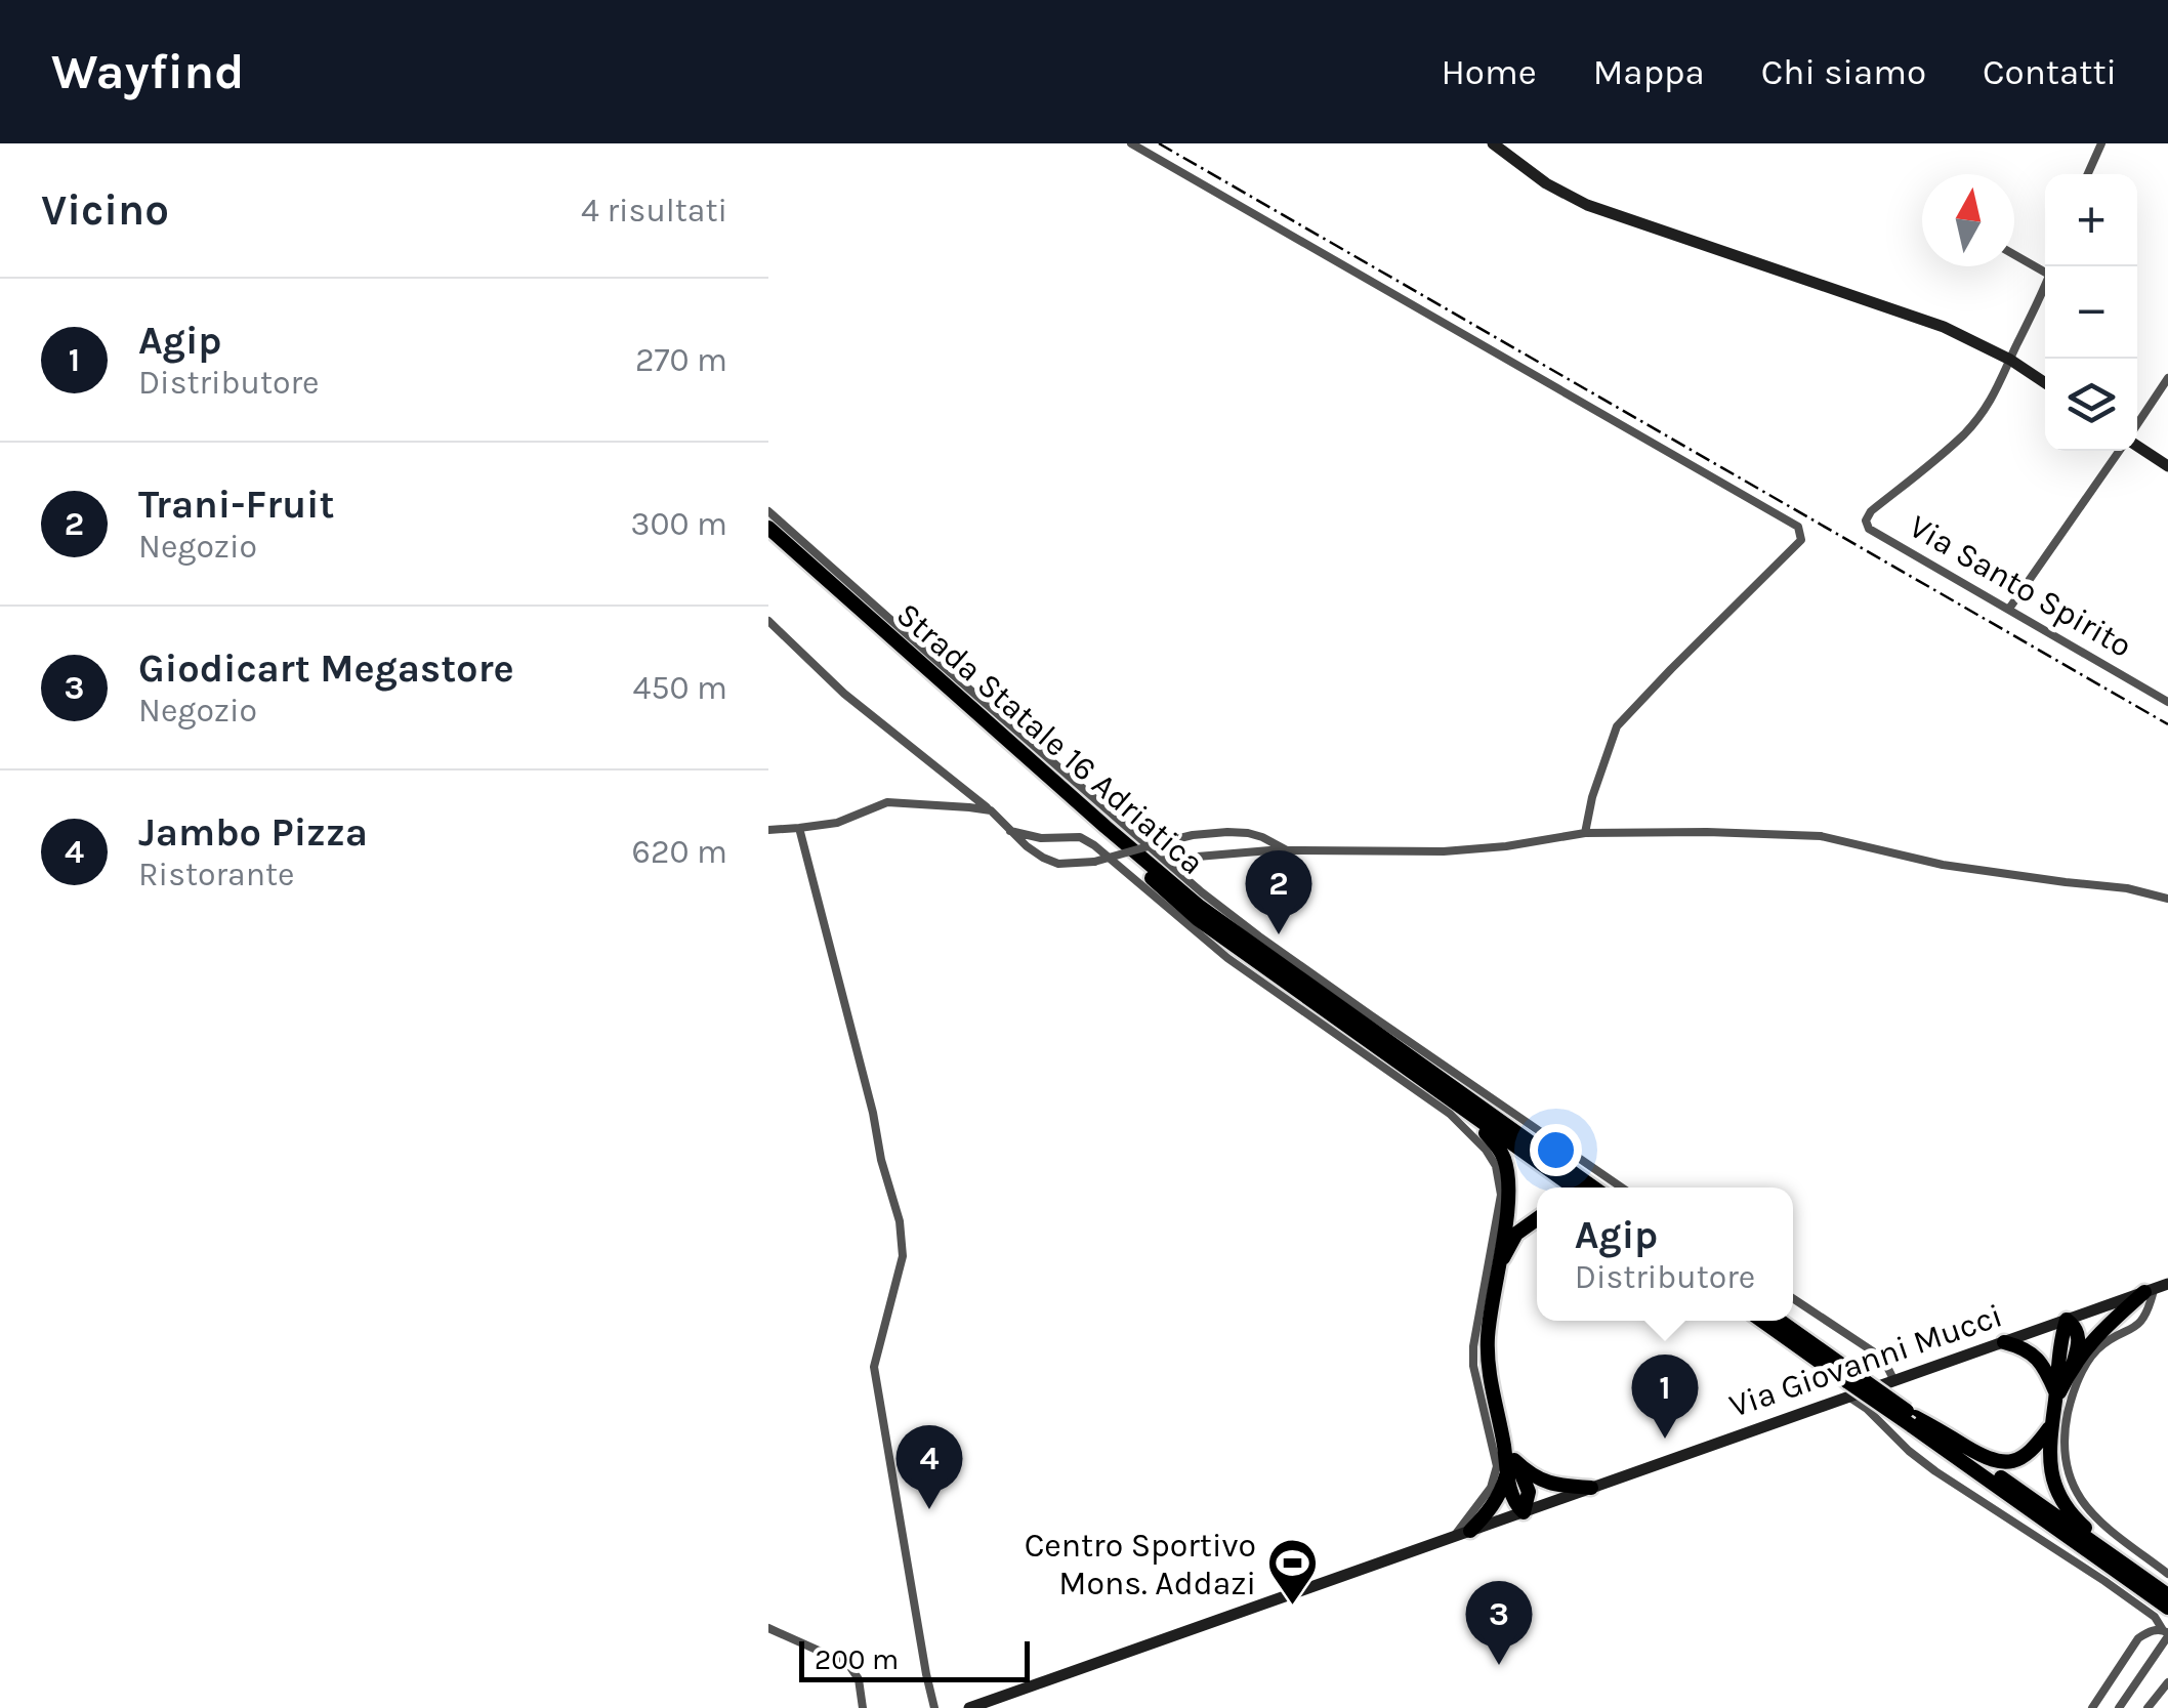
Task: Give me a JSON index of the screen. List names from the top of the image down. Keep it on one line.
{"streets":{"highway":["Strada Statale 16 Adriatica"],"main road":["Via Giovanni Mucci"],"street":["Via Santo Spirito"]},"places":{"sports":["Centro Sportivo Mons. Addazi"]},"scale_bar":"200 m","north":"top","page":{"header":"Wayfind","nav":["Home","Mappa","Chi siamo","Contatti"],"heading":["Vicino","4 risultati"],"map_buttons":["+","−"],"list":[{"mark":"1","name":"Agip","note":"Distributore","value":"270 m"},{"mark":"2","name":"Trani-Fruit","note":"Negozio","value":"300 m"},{"mark":"3","name":"Giodicart Megastore","note":"Negozio","value":"450 m"},{"mark":"4","name":"Jambo Pizza","note":"Ristorante","value":"620 m"}],"pins":["2","1","4","3"],"popup":["Agip","Distributore"],"scale":"200 m"}}
